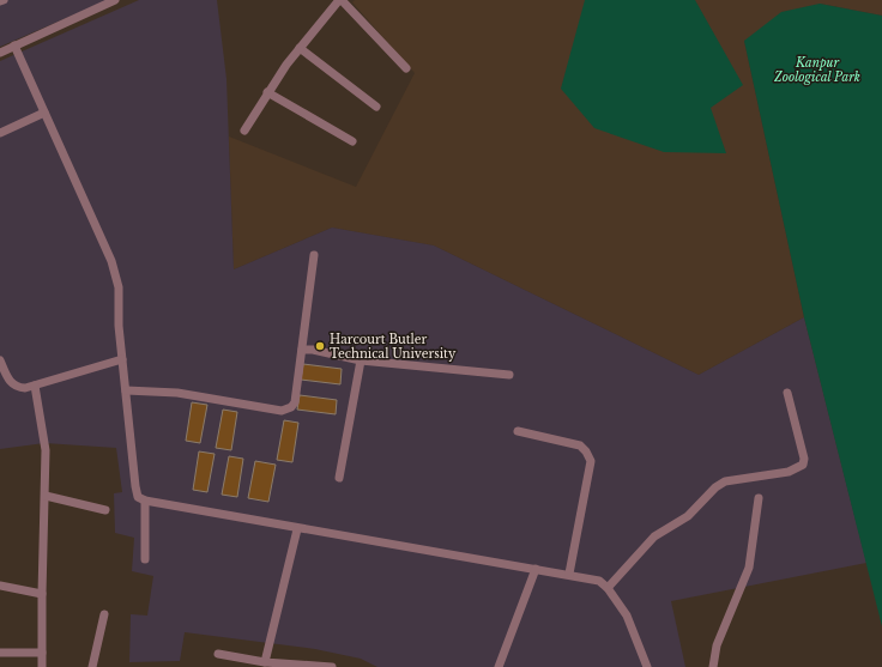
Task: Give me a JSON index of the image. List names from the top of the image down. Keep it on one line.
{"parks":["Kanpur Zoological Park"],"places":["Harcourt Butler Technical University"]}
